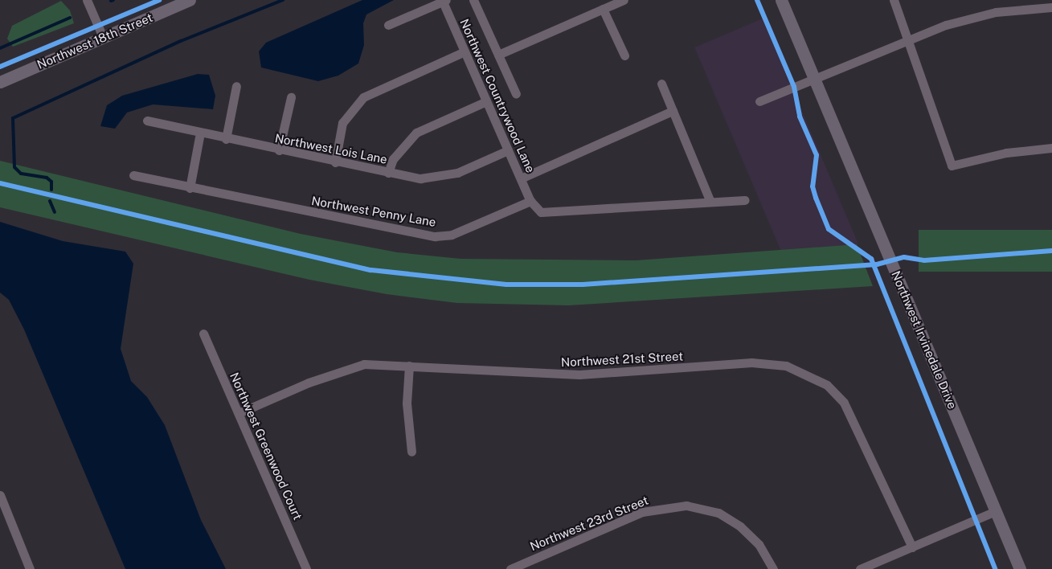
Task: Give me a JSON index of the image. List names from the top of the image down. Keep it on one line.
{"streets":{"main road":["Northwest 18th Street","Northwest Irvinedale Drive"],"street":["Northwest Countrywood Lane","Northwest Lois Lane","Northwest Penny Lane","Northwest 21st Street","Northwest Greenwood Court","Northwest 23rd Street"]},"crossings":[["Northwest Countrywood Lane","Northwest Lois Lane"],["Northwest Countrywood Lane","Northwest Penny Lane"],["Northwest 21st Street","Northwest Greenwood Court"]]}
